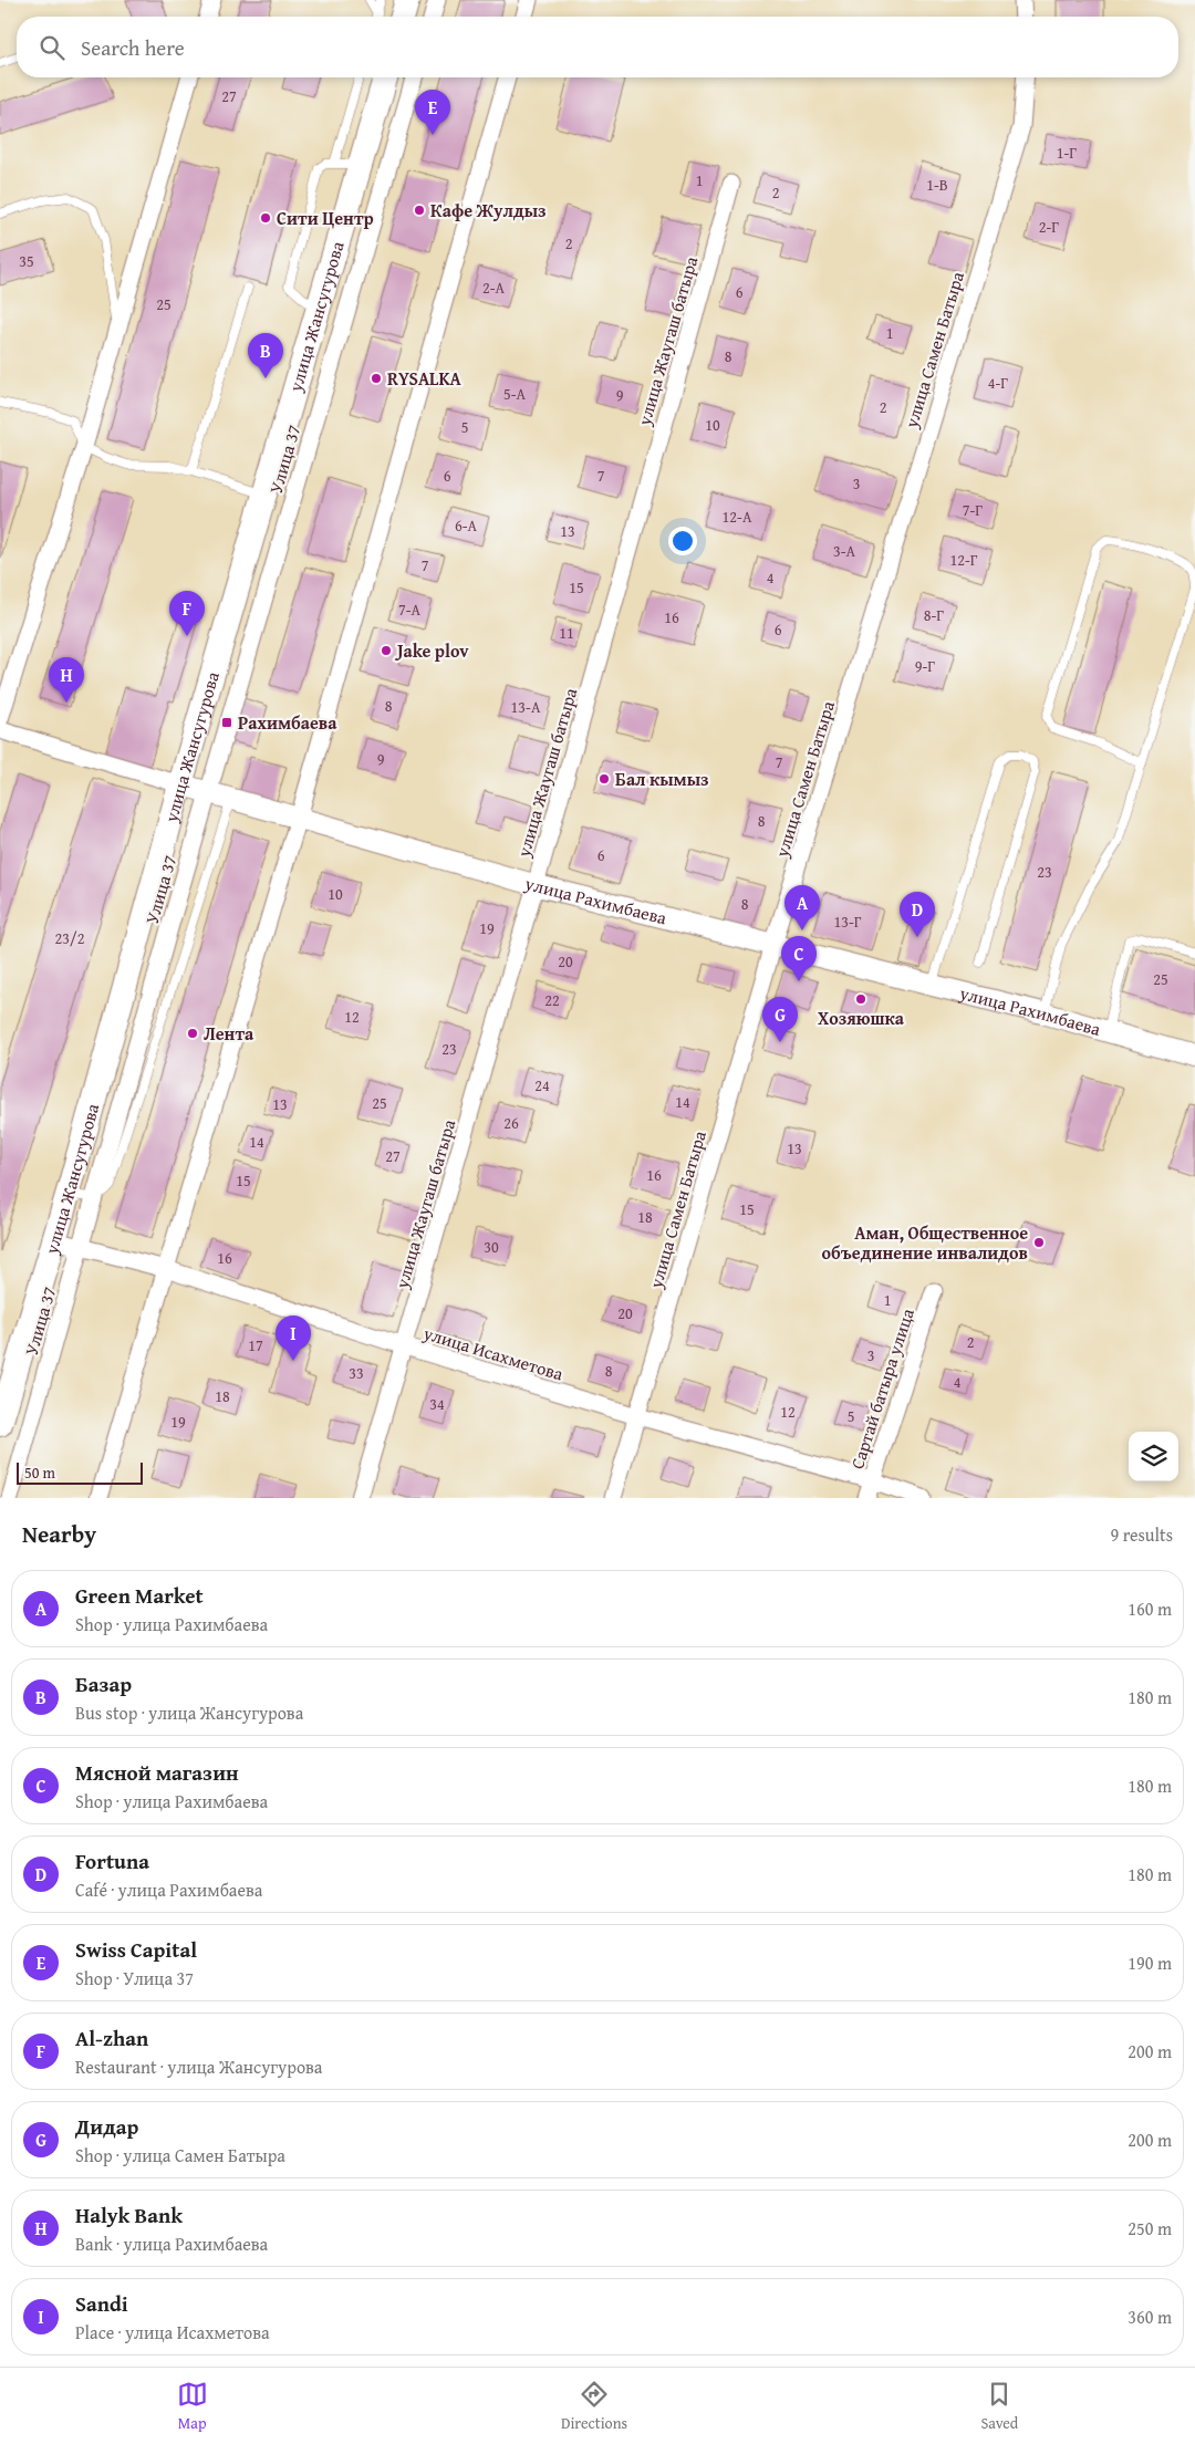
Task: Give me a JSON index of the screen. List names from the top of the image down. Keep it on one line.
{"streets":{"main road":["улица Жансугурова"],"street":["улица Жаугаш батыра","улица Самен Батыра","Улица 37","улица Рахимбаева","улица Исахметова","Сартай батыра улица"]},"crossings":[["улица Жансугурова","улица Рахимбаева"],["улица Жансугурова","улица Исахметова"],["улица Жаугаш батыра","улица Рахимбаева"],["улица Жаугаш батыра","улица Исахметова"],["улица Самен Батыра","улица Рахимбаева"],["улица Самен Батыра","улица Исахметова"],["улица Исахметова","Сартай батыра улица"]],"places":{"other":["Кафе Жулдыз","Сити Центр","RYSALKA","Jake plov","Бал кымыз","Хозяюшка","Лента","Аман, Общественное объединение инвалидов"],"transit":["Рахимбаева"]},"house_numbers":["27","1-Г","1","1-В","2","2-Г","2","35","2-А","6","25","1","8","4-Г","5-А","9","2","10","5","6","7","3","7-Г","12-А","6-А","13","3-А","12-Г","7","4","15","7-А","8-Г","16","6","11","9-Г","8","13-А","9","7","8","6","23","10","8","13-Г","19","23/2","20","25","22","12","23","24","14","25","13","26","14","13","27","16","15","15","18","30","16","1","20","2","17","3","8","33","4","18","34","12","5","19"],"scale_bar":"50 m","page":{"search":"Search here","pins":["E","B","F","H","A","D","C","G","I"],"scale":"50 m","heading":["Nearby","9 results"],"list":[{"mark":"A","name":"Green Market","note":"Shop · улица Рахимбаева","value":"160 m"},{"mark":"B","name":"Базар","note":"Bus stop · улица Жансугурова","value":"180 m"},{"mark":"C","name":"Мясной магазин","note":"Shop · улица Рахимбаева","value":"180 m"},{"mark":"D","name":"Fortuna","note":"Café · улица Рахимбаева","value":"180 m"},{"mark":"E","name":"Swiss Capital","note":"Shop · Улица 37","value":"190 m"},{"mark":"F","name":"Al-zhan","note":"Restaurant · улица Жансугурова","value":"200 m"},{"mark":"G","name":"Дидар","note":"Shop · улица Самен Батыра","value":"200 m"},{"mark":"H","name":"Halyk Bank","note":"Bank · улица Рахимбаева","value":"250 m"},{"mark":"I","name":"Sandi","note":"Place · улица Исахметова","value":"360 m"}],"nav":["Map","Directions","Saved"]}}
